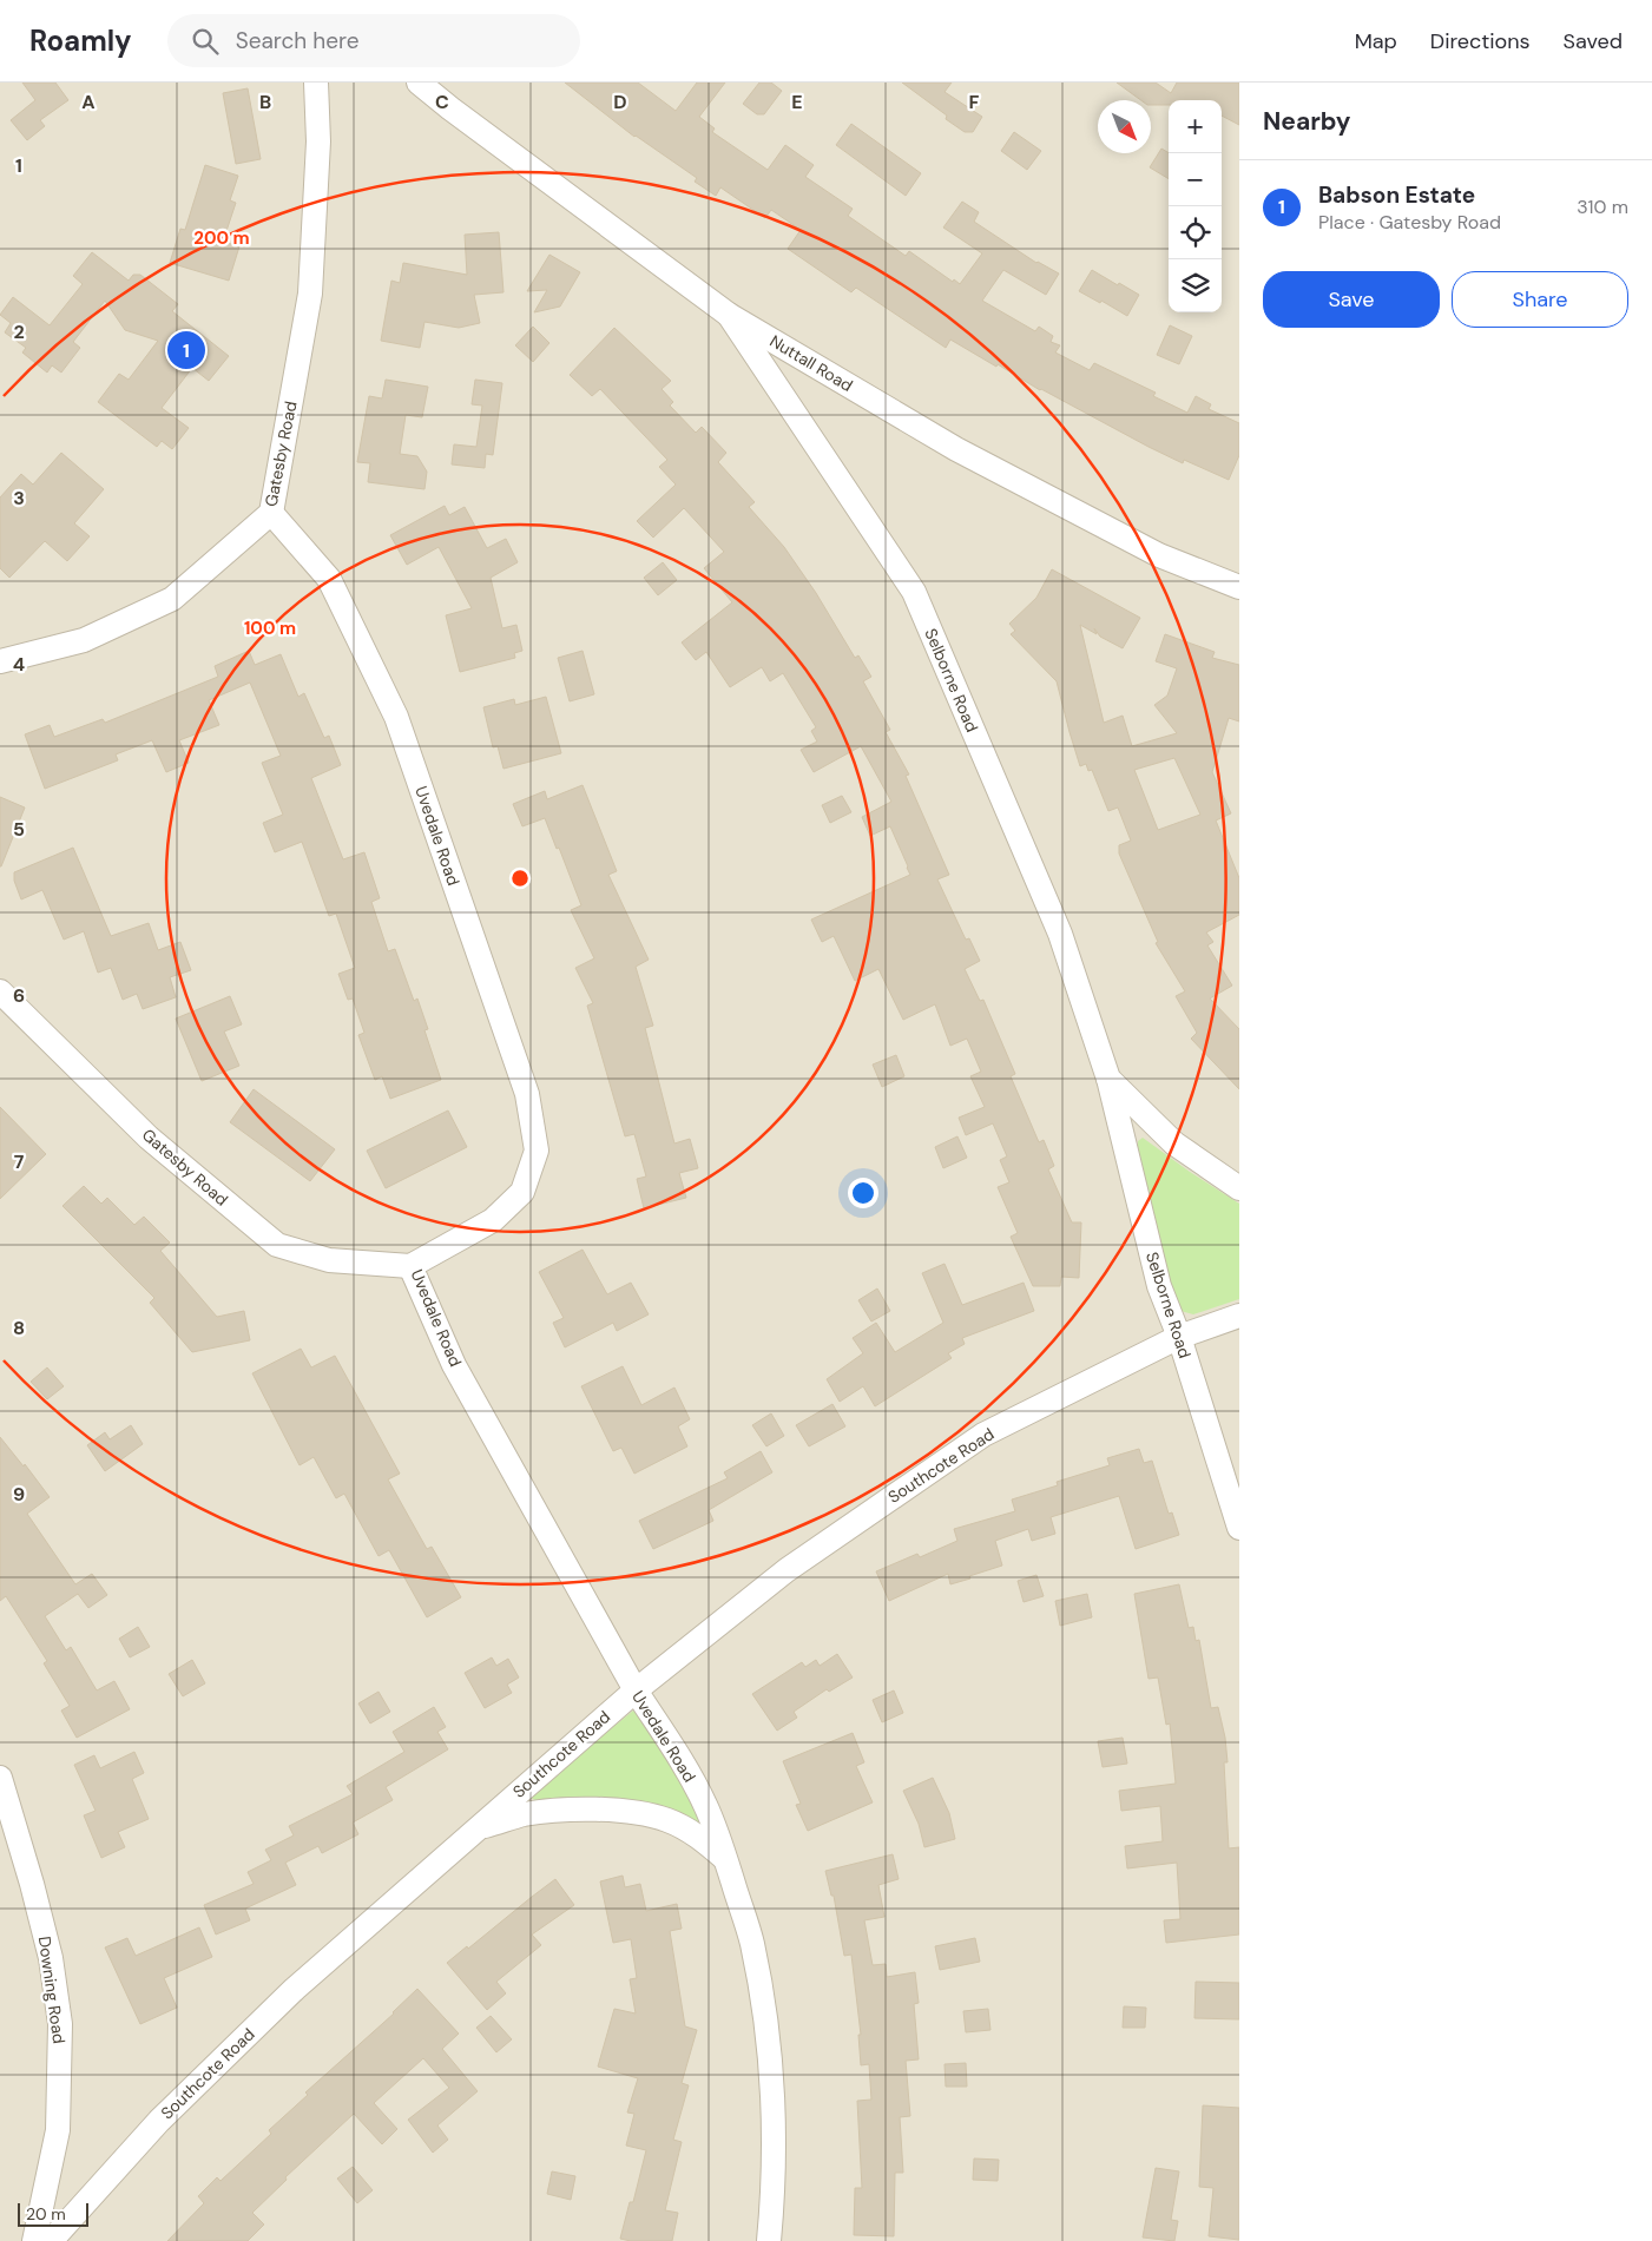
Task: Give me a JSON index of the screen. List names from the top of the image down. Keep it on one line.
{"streets":{"street":["Nuttall Road","Gatesby Road","Selborne Road","Uvedale Road","Southcote Road","Downing Road"]},"crossings":[["Nuttall Road","Selborne Road"],["Gatesby Road","Uvedale Road"],["Selborne Road","Southcote Road"],["Uvedale Road","Southcote Road"]],"scale_bar":"20 m","north":"bottom right","page":{"header":"Roamly","search":"Search here","nav":["Map","Directions","Saved"],"heading":"Nearby","map_buttons":["+","−"],"list":[{"mark":"1","name":"Babson Estate","note":"Place · Gatesby Road","value":"310 m"}],"buttons":["Save","Share"],"pins":"1","scale":"20 m"},"grid":{"columns":["A","B","C","D","E","F"],"rows":["1","2","3","4","5","6","7","8","9"]},"rings":["200 m","100 m"]}
